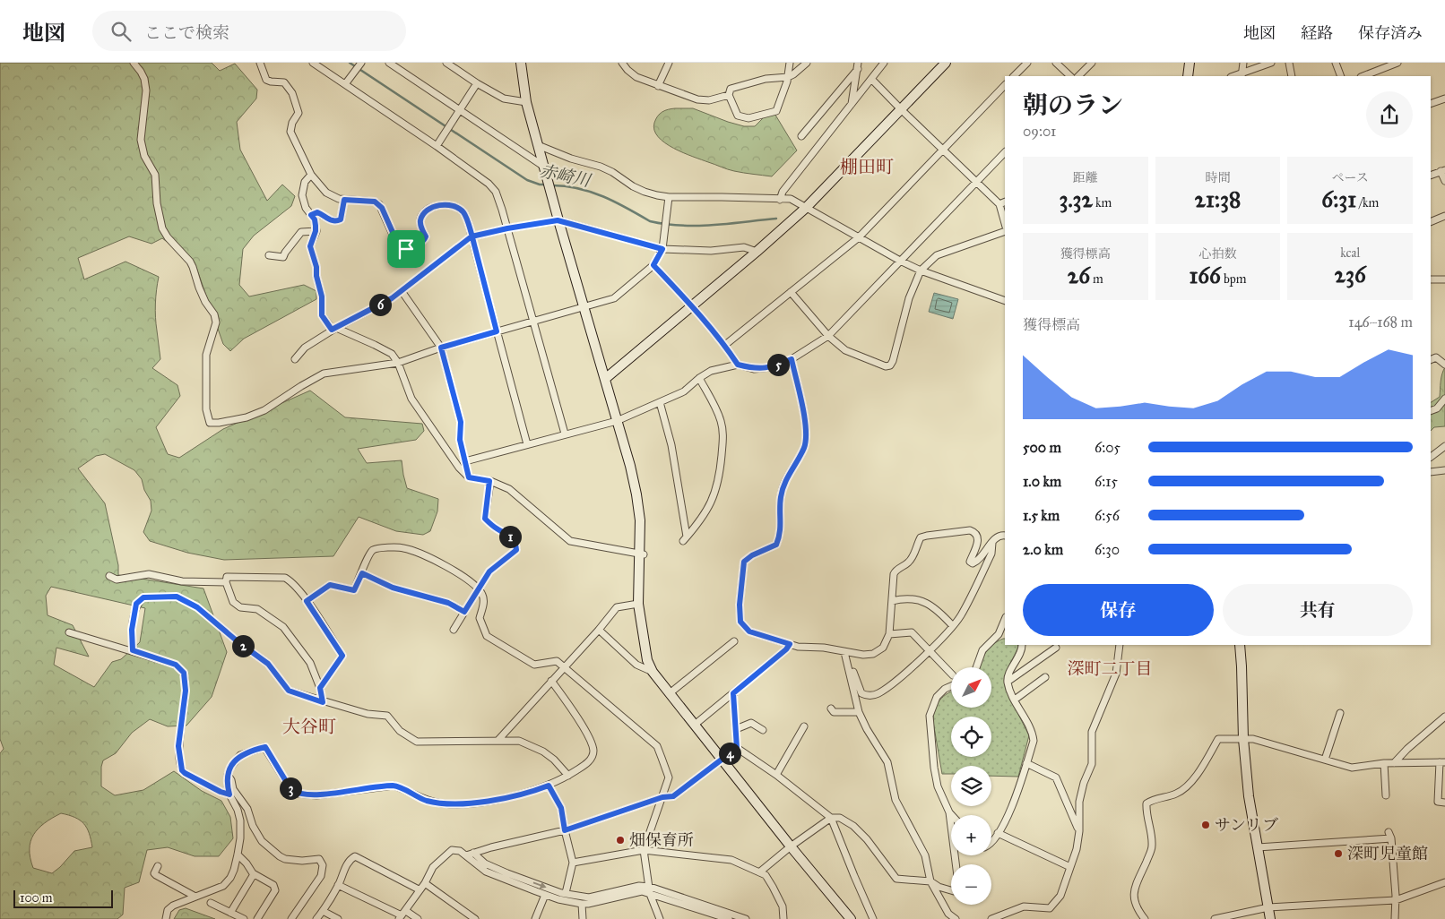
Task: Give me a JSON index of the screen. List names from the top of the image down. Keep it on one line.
{"districts":["棚田町","深町二丁目","大谷町"],"water":["赤崎川"],"places":["サンリブ","畑保育所","深町児童館"],"scale_bar":"100 m","north":"top right","page":{"header":"地図","search":"ここで検索","nav":["地図","経路","保存済み"],"heading":["朝のラン","09:01"],"stats":[["距離","3.32 km"],["時間","21:38"],["ペース","6:31 /km"],["獲得標高","26 m"],["心拍数","166 bpm"],["kcal","236"]],"pins":["6","5","1","2","4","3"],"chart":["獲得標高","146–168 m"],"list":[{"name":"500 m","note":"6:05"},{"name":"1.0 km","note":"6:15"},{"name":"1.5 km","note":"6:56"},{"name":"2.0 km","note":"6:30"}],"buttons":["保存","共有"],"map_buttons":["+","−"],"scale":"100 m"}}
